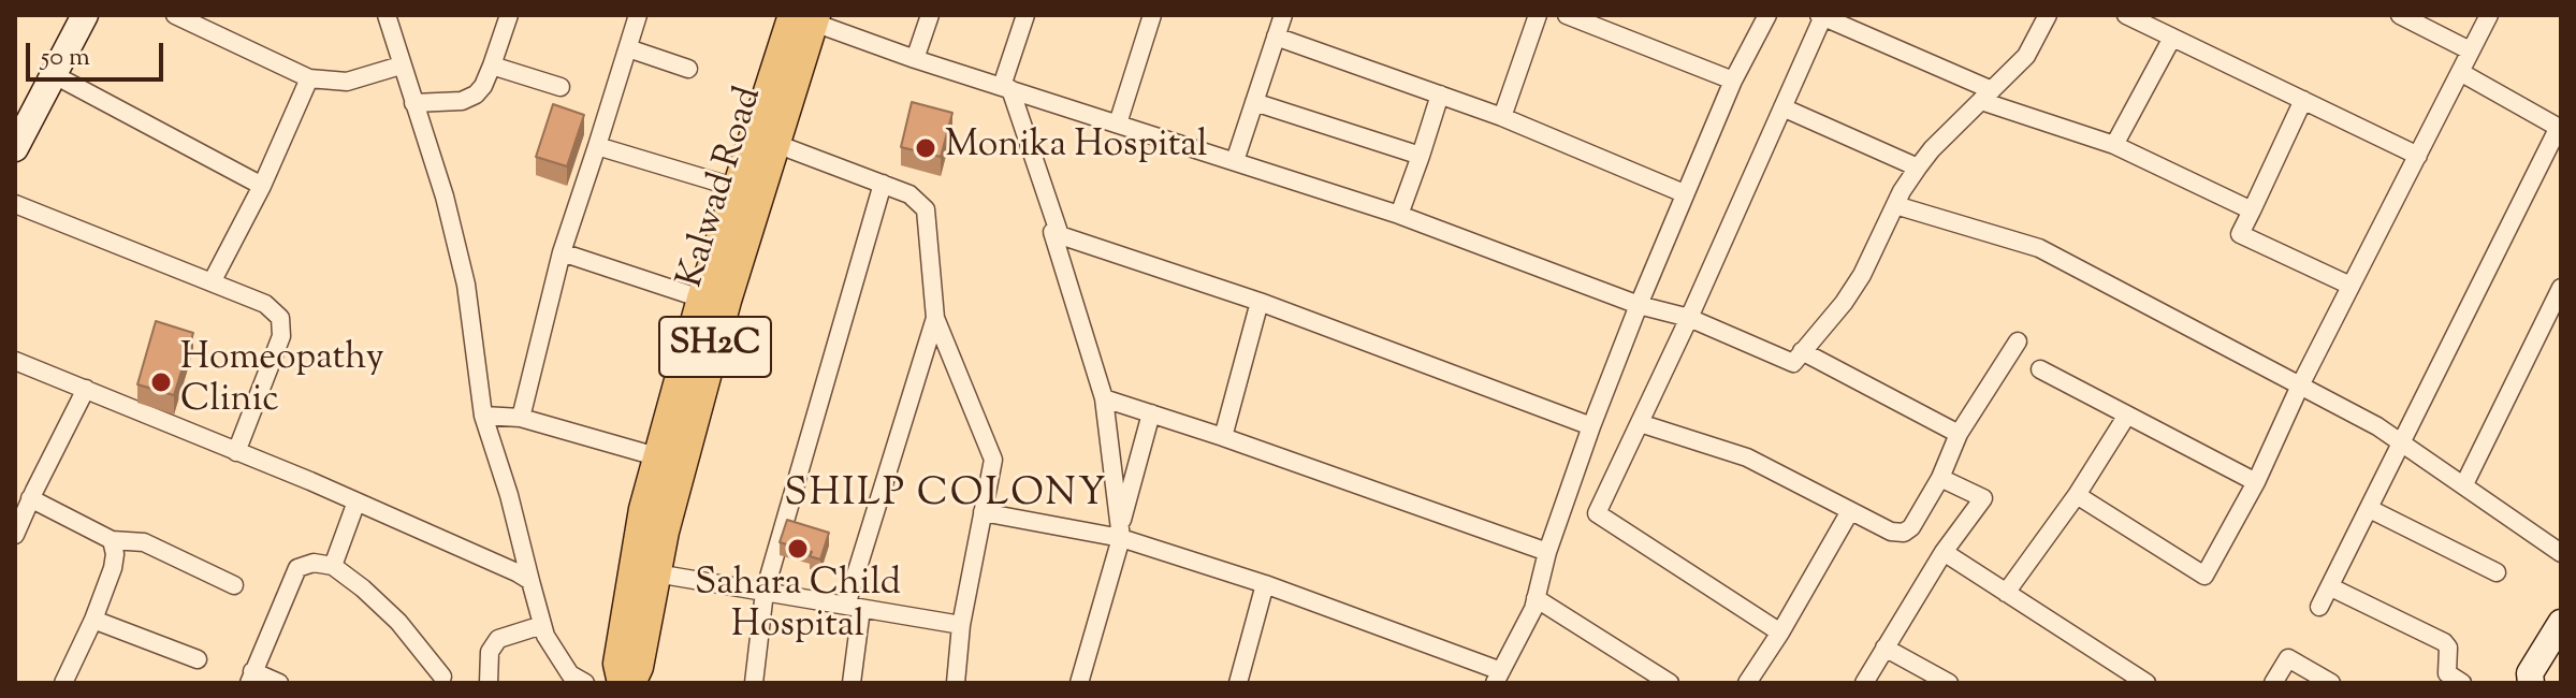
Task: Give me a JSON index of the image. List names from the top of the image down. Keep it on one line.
{"streets":{"main road":["Kalwad Road","SH2C"]},"districts":["SHILP COLONY"],"places":["Monika Hospital","Homeopathy Clinic","Sahara Child Hospital"],"scale_bar":"50 m"}
